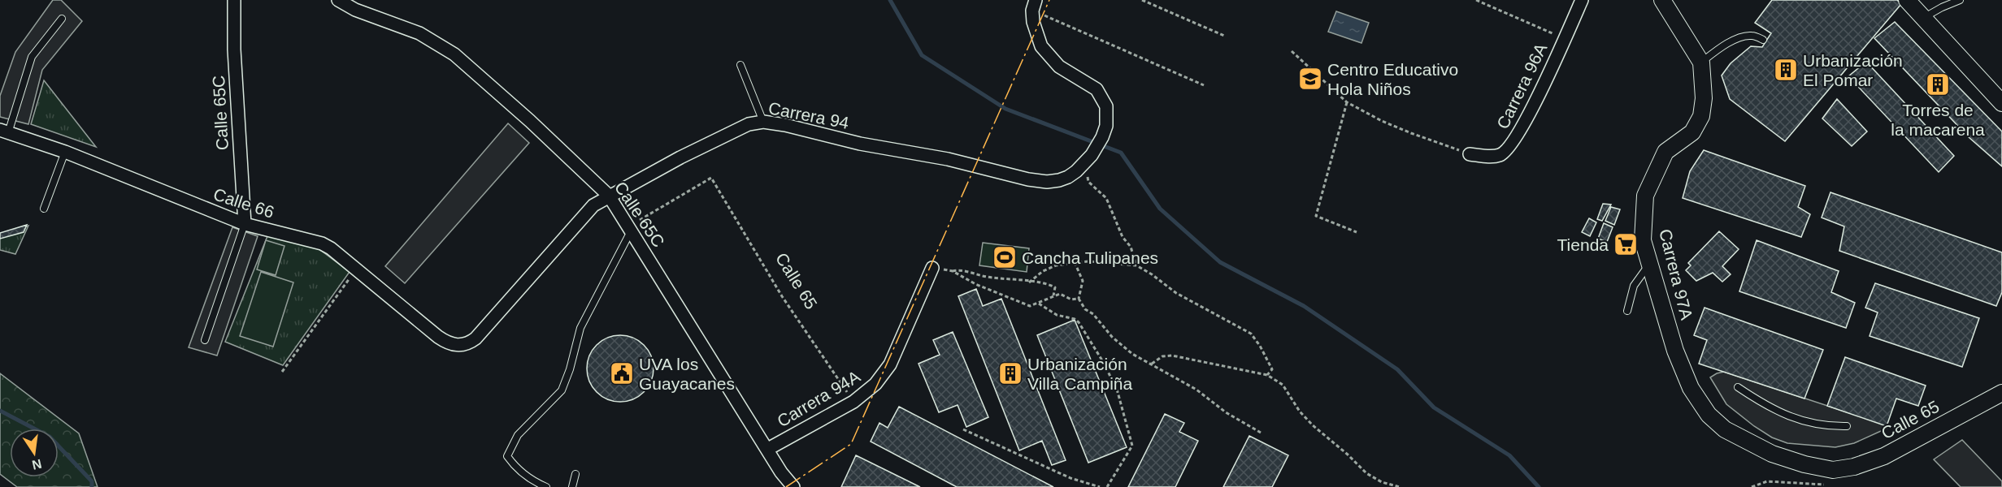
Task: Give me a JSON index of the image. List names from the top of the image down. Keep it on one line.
{"streets":{"street":["Carrera 96A","Calle 65C","Carrera 94","Calle 66","Carrera 97A","Calle 65","Carrera 94A"]},"crossings":[["Calle 65C","Carrera 94"],["Calle 65C","Calle 66"],["Calle 65C","Calle 65"],["Calle 65C","Carrera 94A"],["Carrera 94","Calle 66"],["Carrera 97A","Calle 65"],["Calle 65","Carrera 94A"]],"places":{"building":["Urbanización El Pomar","Torres de la macarena","Urbanización Villa Campiña"],"school or university":["Centro Educativo Hola Niños"],"supermarket":["Tienda"],"sports":["Cancha Tulipanes"],"public building":["UVA los Guayacanes"]},"north":"bottom"}
